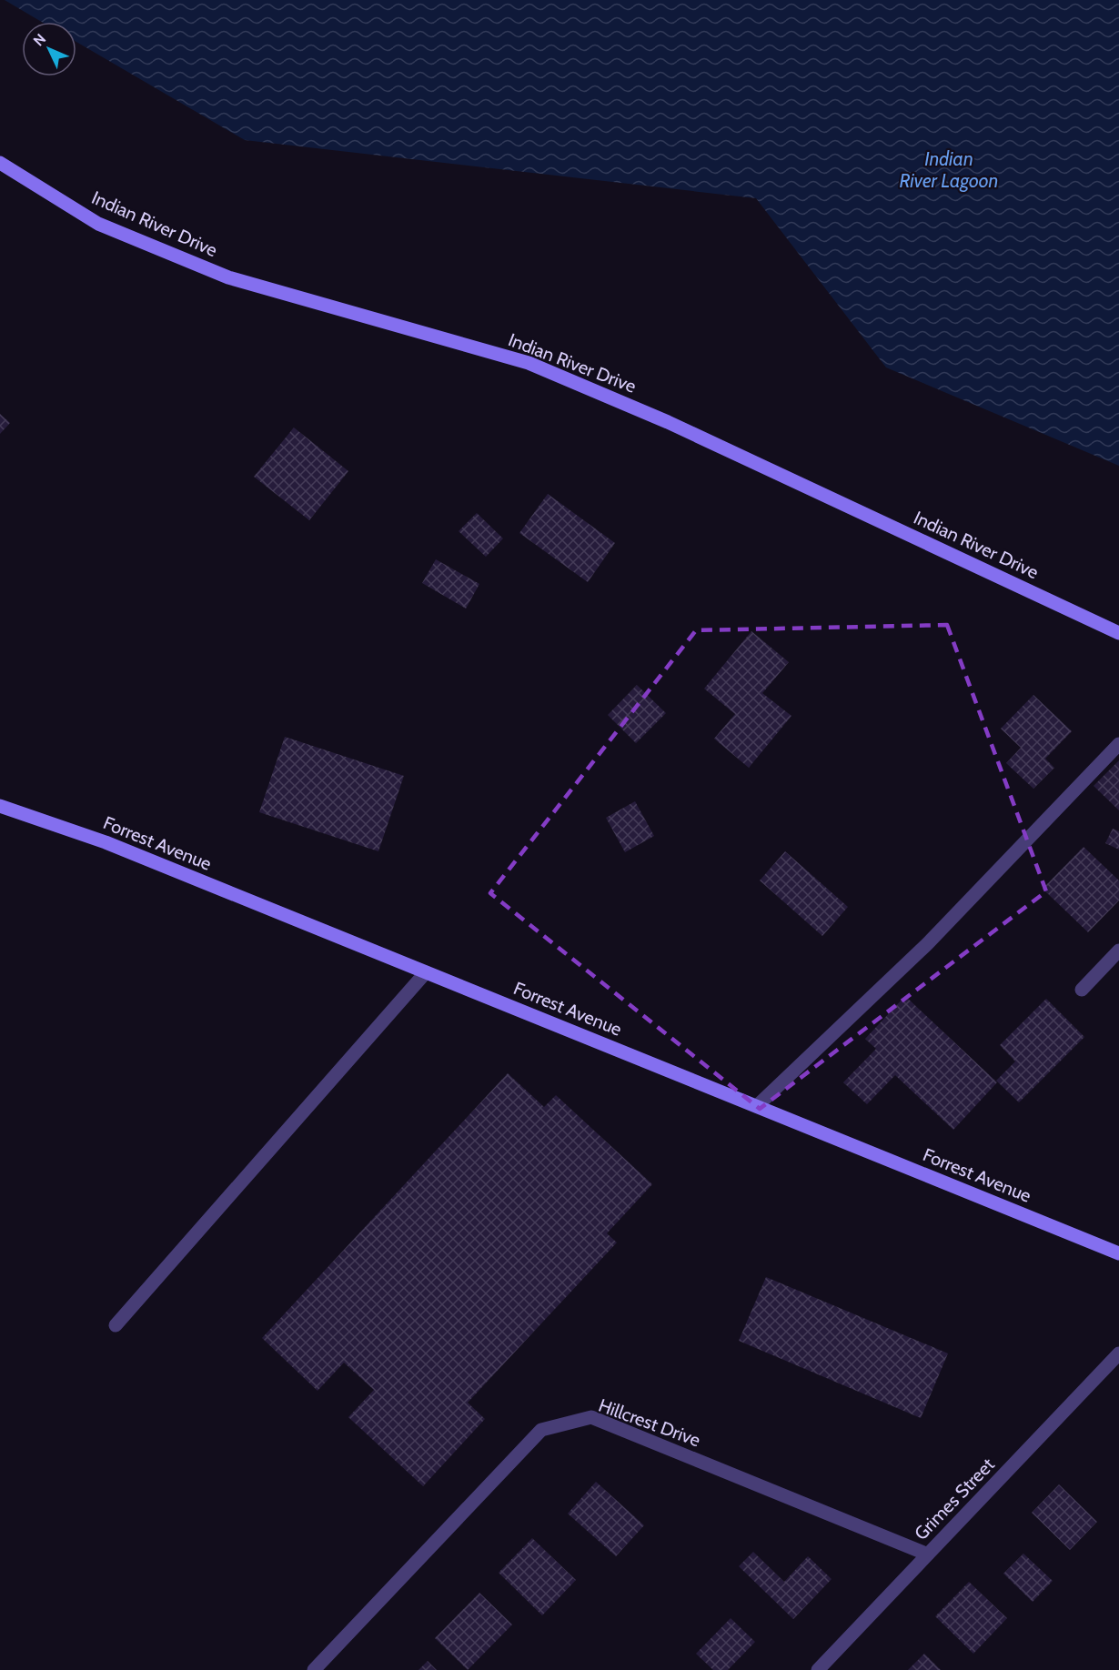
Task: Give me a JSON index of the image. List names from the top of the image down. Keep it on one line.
{"streets":{"street":["Indian River Drive","Forrest Avenue","Hillcrest Drive","Grimes Street"]},"crossings":[["Hillcrest Drive","Grimes Street"]],"water":["Indian River Lagoon"],"north":"top left"}
